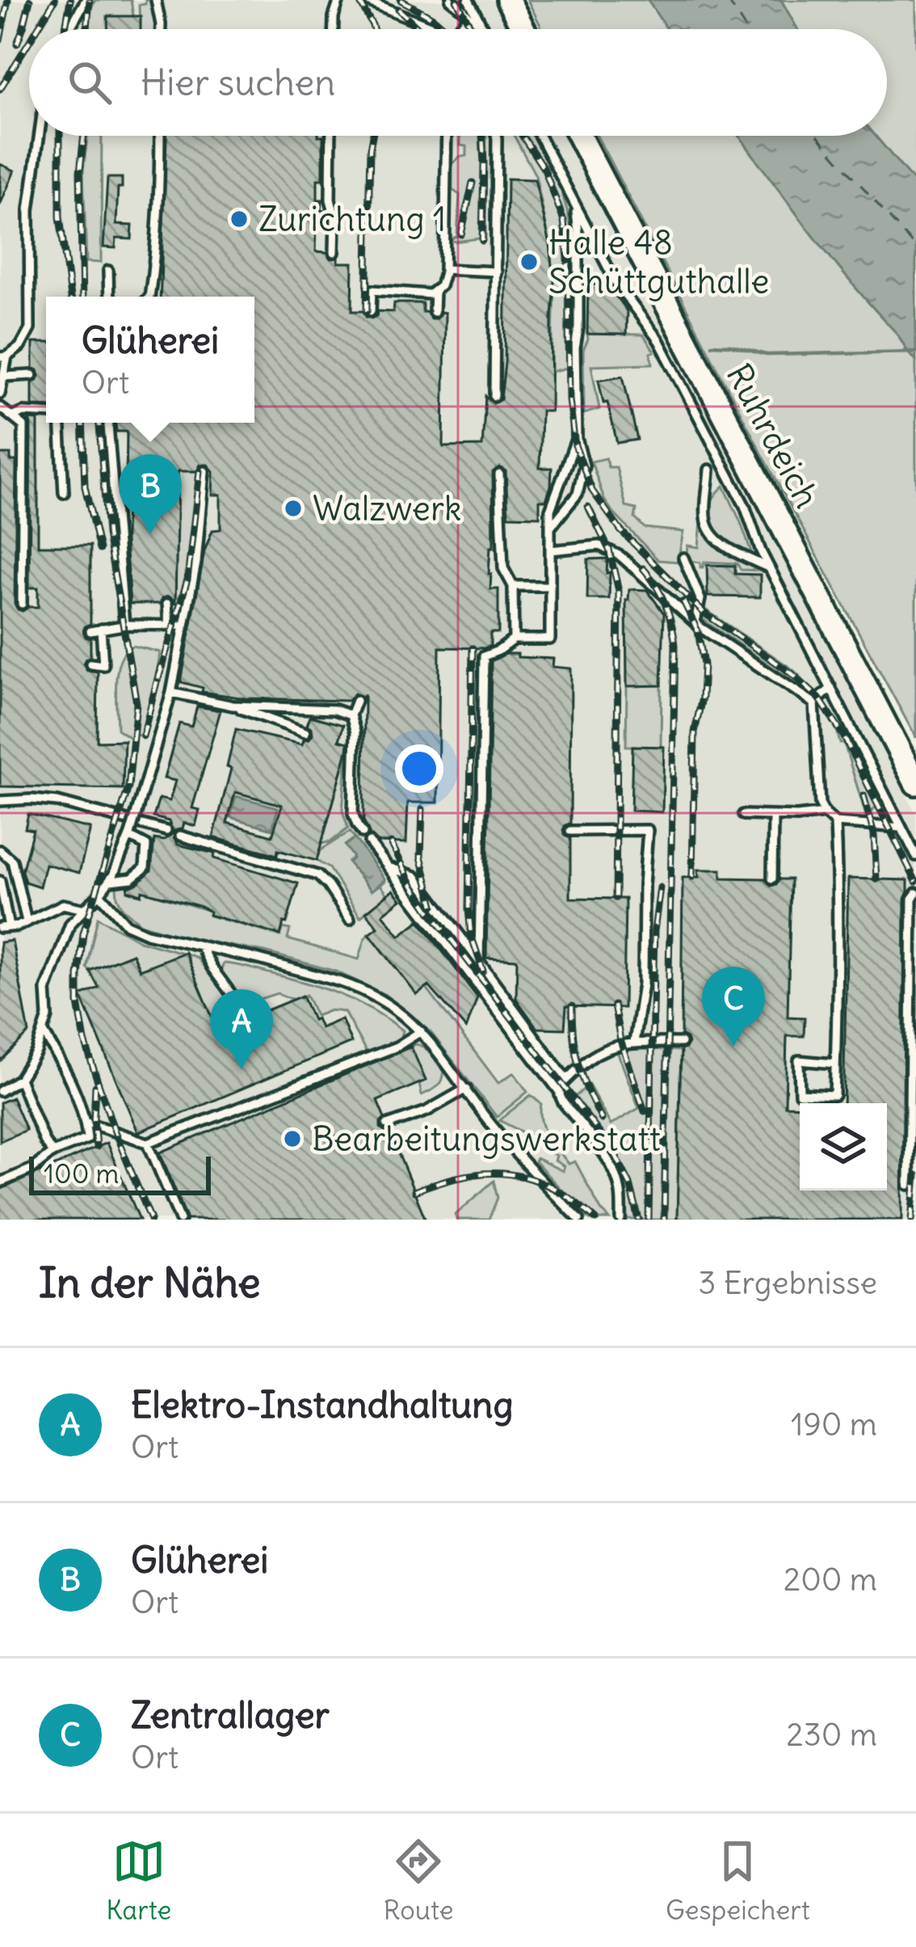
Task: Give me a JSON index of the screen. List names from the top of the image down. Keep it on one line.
{"streets":{"main road":["Ruhrdeich"]},"places":["Zurichtung 1","Halle 48 Schüttguthalle","Walzwerk","Bearbeitungswerkstatt"],"scale_bar":"100 m","page":{"search":"Hier suchen","popup":["Glüherei","Ort"],"pins":["B","C","A"],"scale":"100 m","heading":["In der Nähe","3 Ergebnisse"],"list":[{"mark":"A","name":"Elektro-Instandhaltung","note":"Ort","value":"190 m"},{"mark":"B","name":"Glüherei","note":"Ort","value":"200 m"},{"mark":"C","name":"Zentrallager","note":"Ort","value":"230 m"}],"nav":["Karte","Route","Gespeichert"]}}
